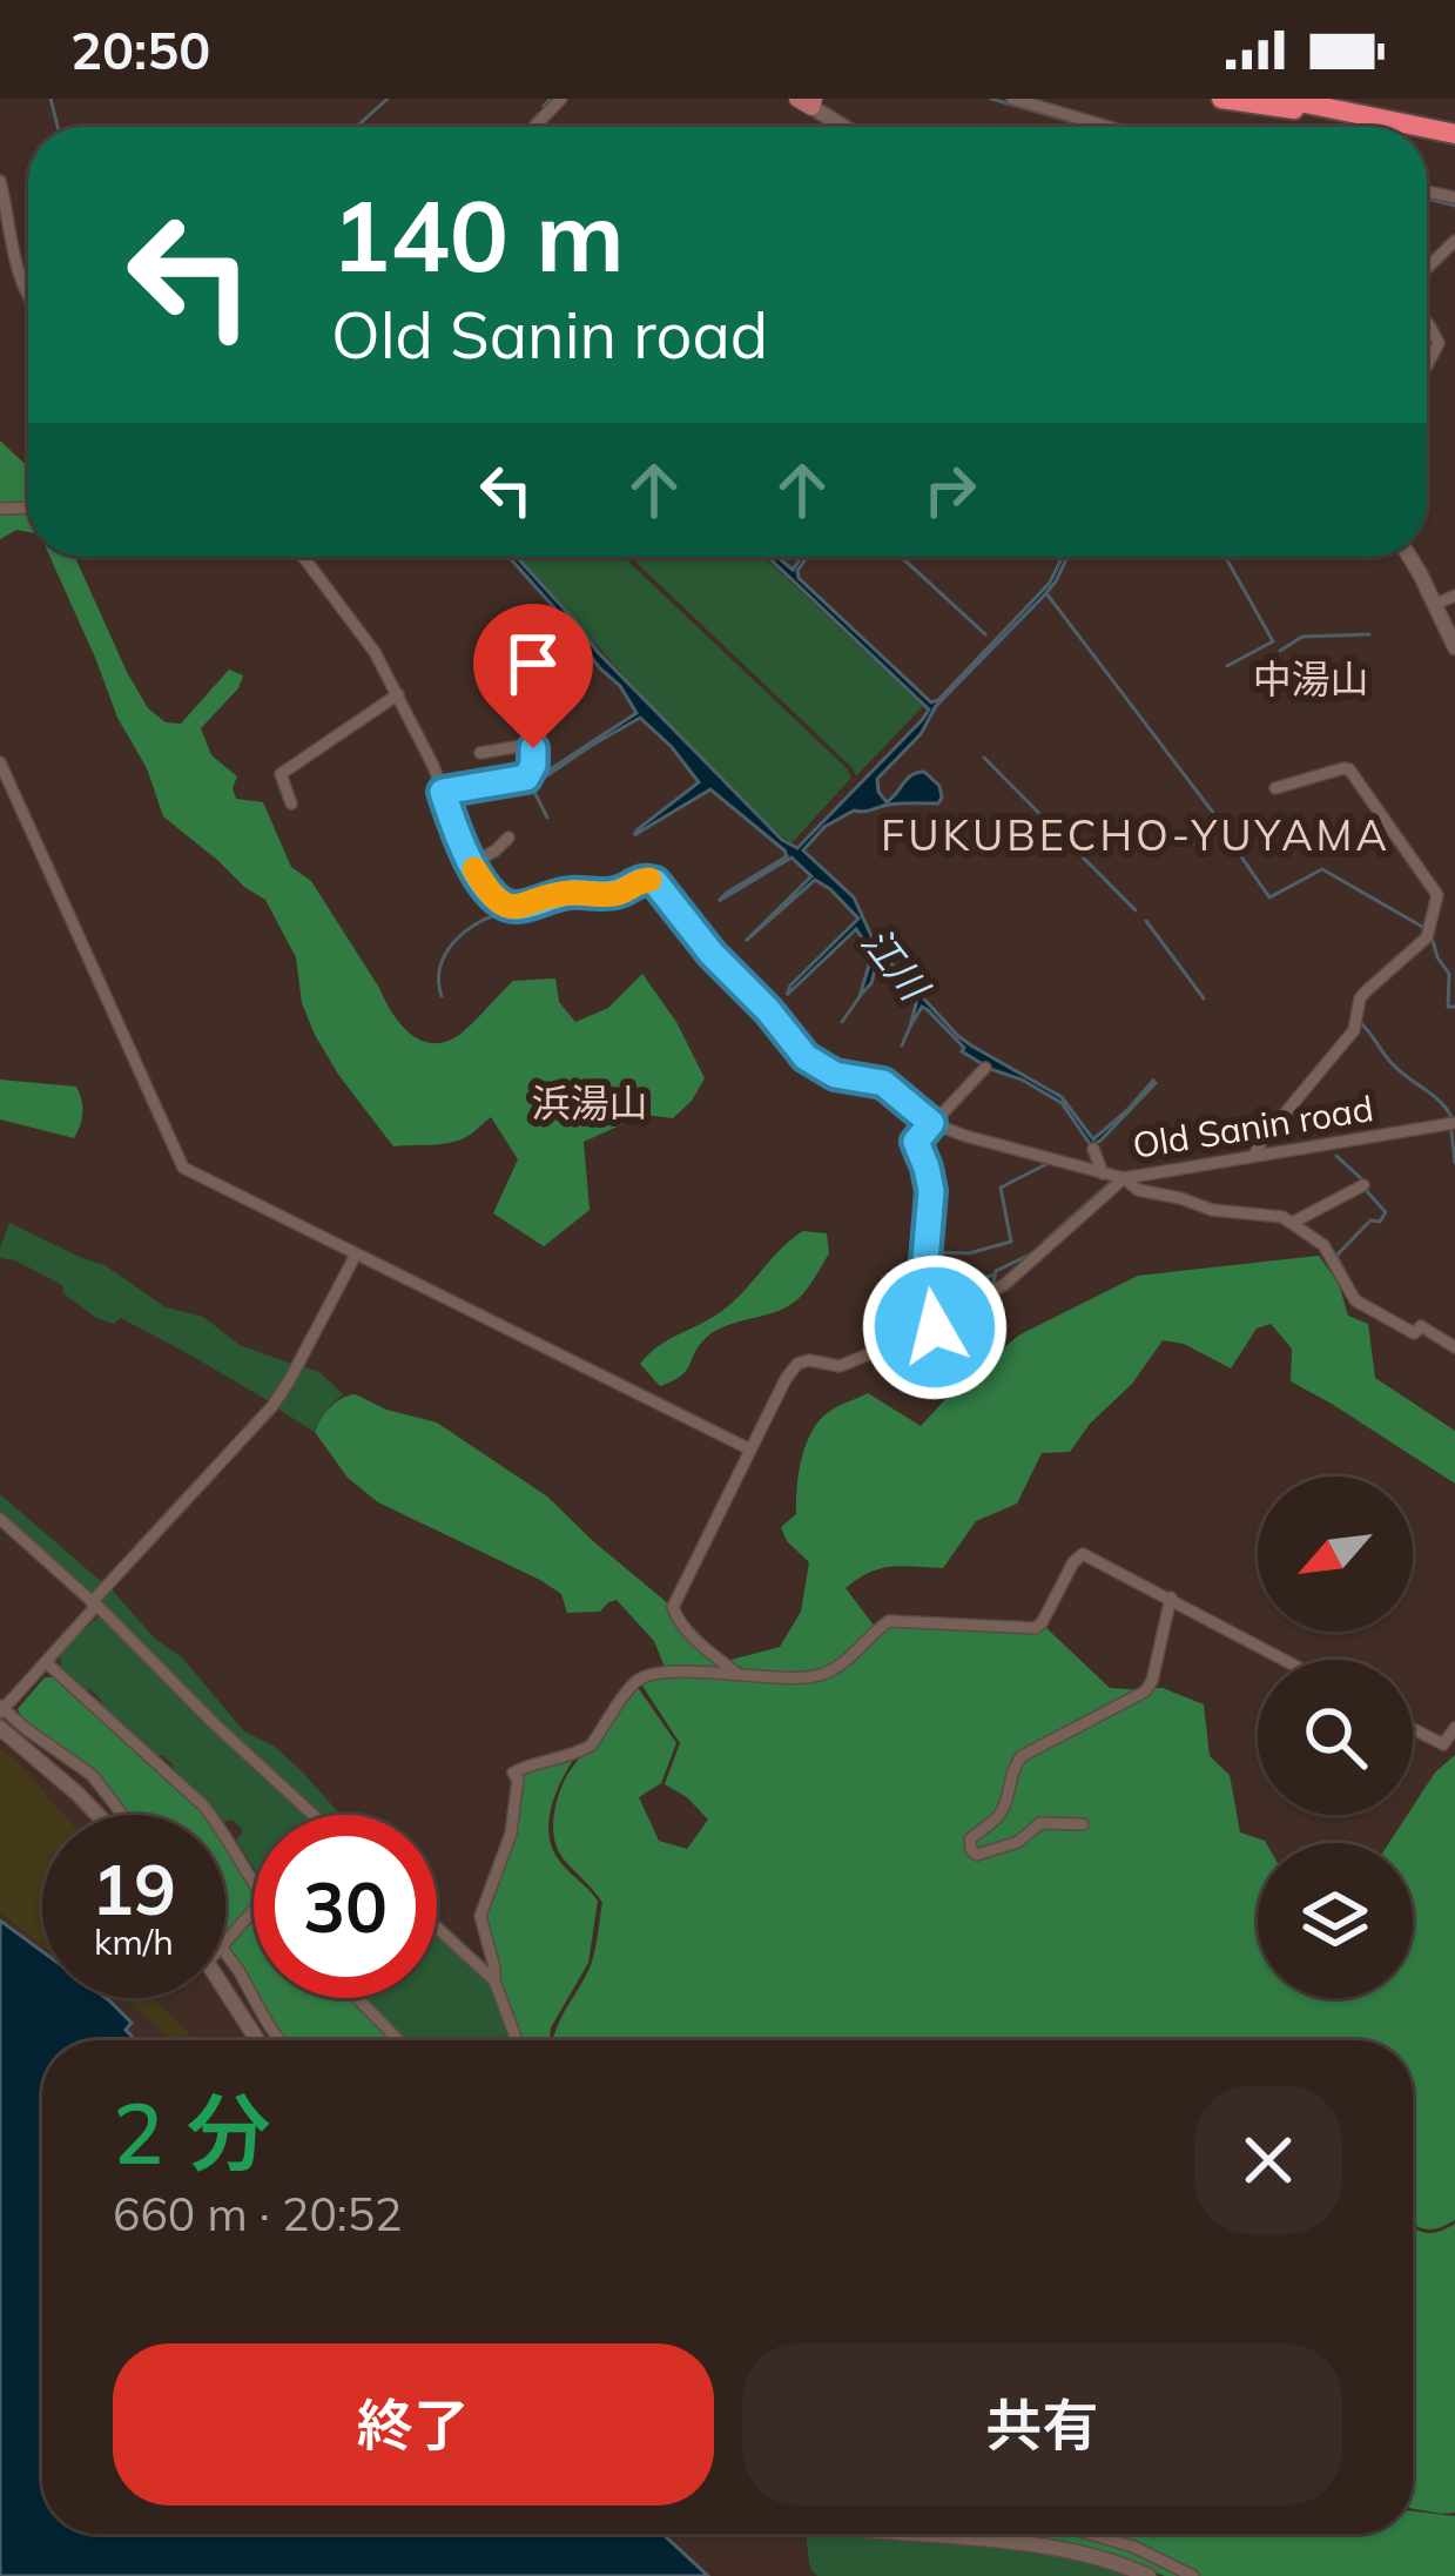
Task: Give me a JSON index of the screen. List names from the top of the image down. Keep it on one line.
{"streets":{"street":["Old Sanin road"]},"districts":["中湯山","FUKUBECHO-YUYAMA","浜湯山"],"water":["江川"],"north":"bottom left","page":{"status":"20:50","turn":["140 m","Old Sanin road"],"speed":"19 km/h","limit":"30","heading":["2 分","660 m · 20:52"],"buttons":["終了","共有"]}}
